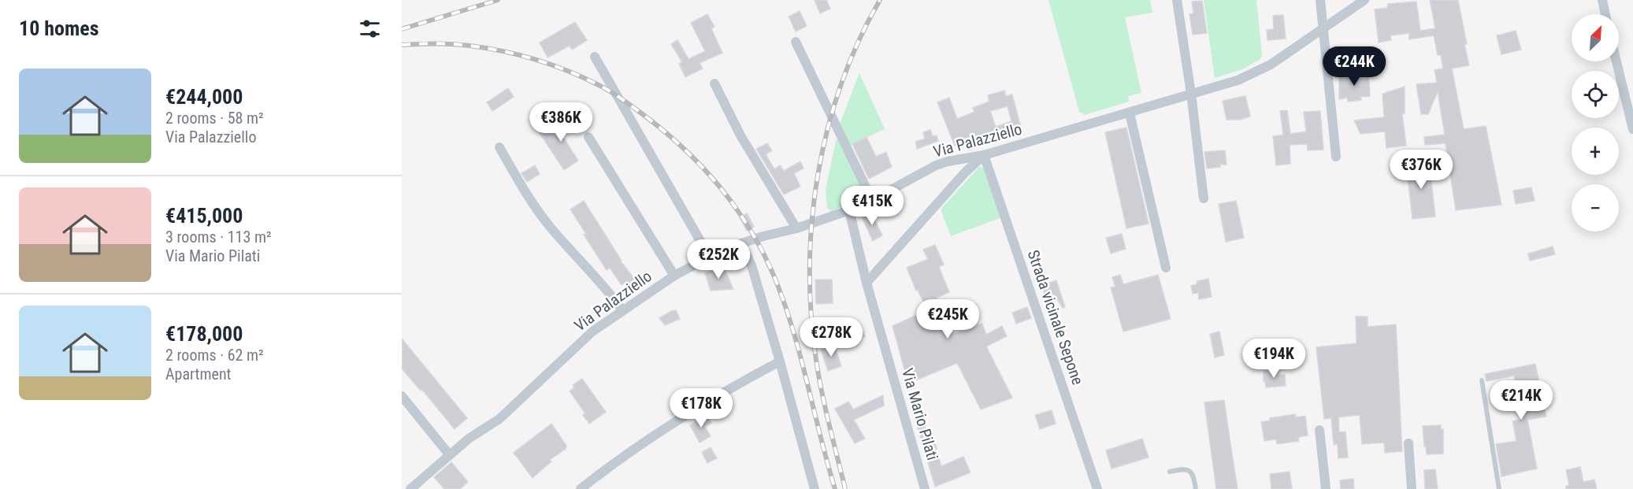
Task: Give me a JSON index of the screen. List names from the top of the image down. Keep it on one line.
{"streets":{"street":["Via Palazziello","Strada vicinale Sepone","Via Mario Pilati"]},"crossings":[["Via Palazziello","Strada vicinale Sepone"],["Via Palazziello","Via Mario Pilati"]],"north":"top right","page":{"heading":"10 homes","map_buttons":["+","−"],"price":["€244K","€386K","€376K","€415K","€252K","€245K","€278K","€194K","€214K","€178K"],"list":[{"name":"€244,000","note":"2 rooms · 58 m² · Via Palazziello"},{"name":"€415,000","note":"3 rooms · 113 m² · Via Mario Pilati"},{"name":"€178,000","note":"2 rooms · 62 m² · Apartment"}]}}
